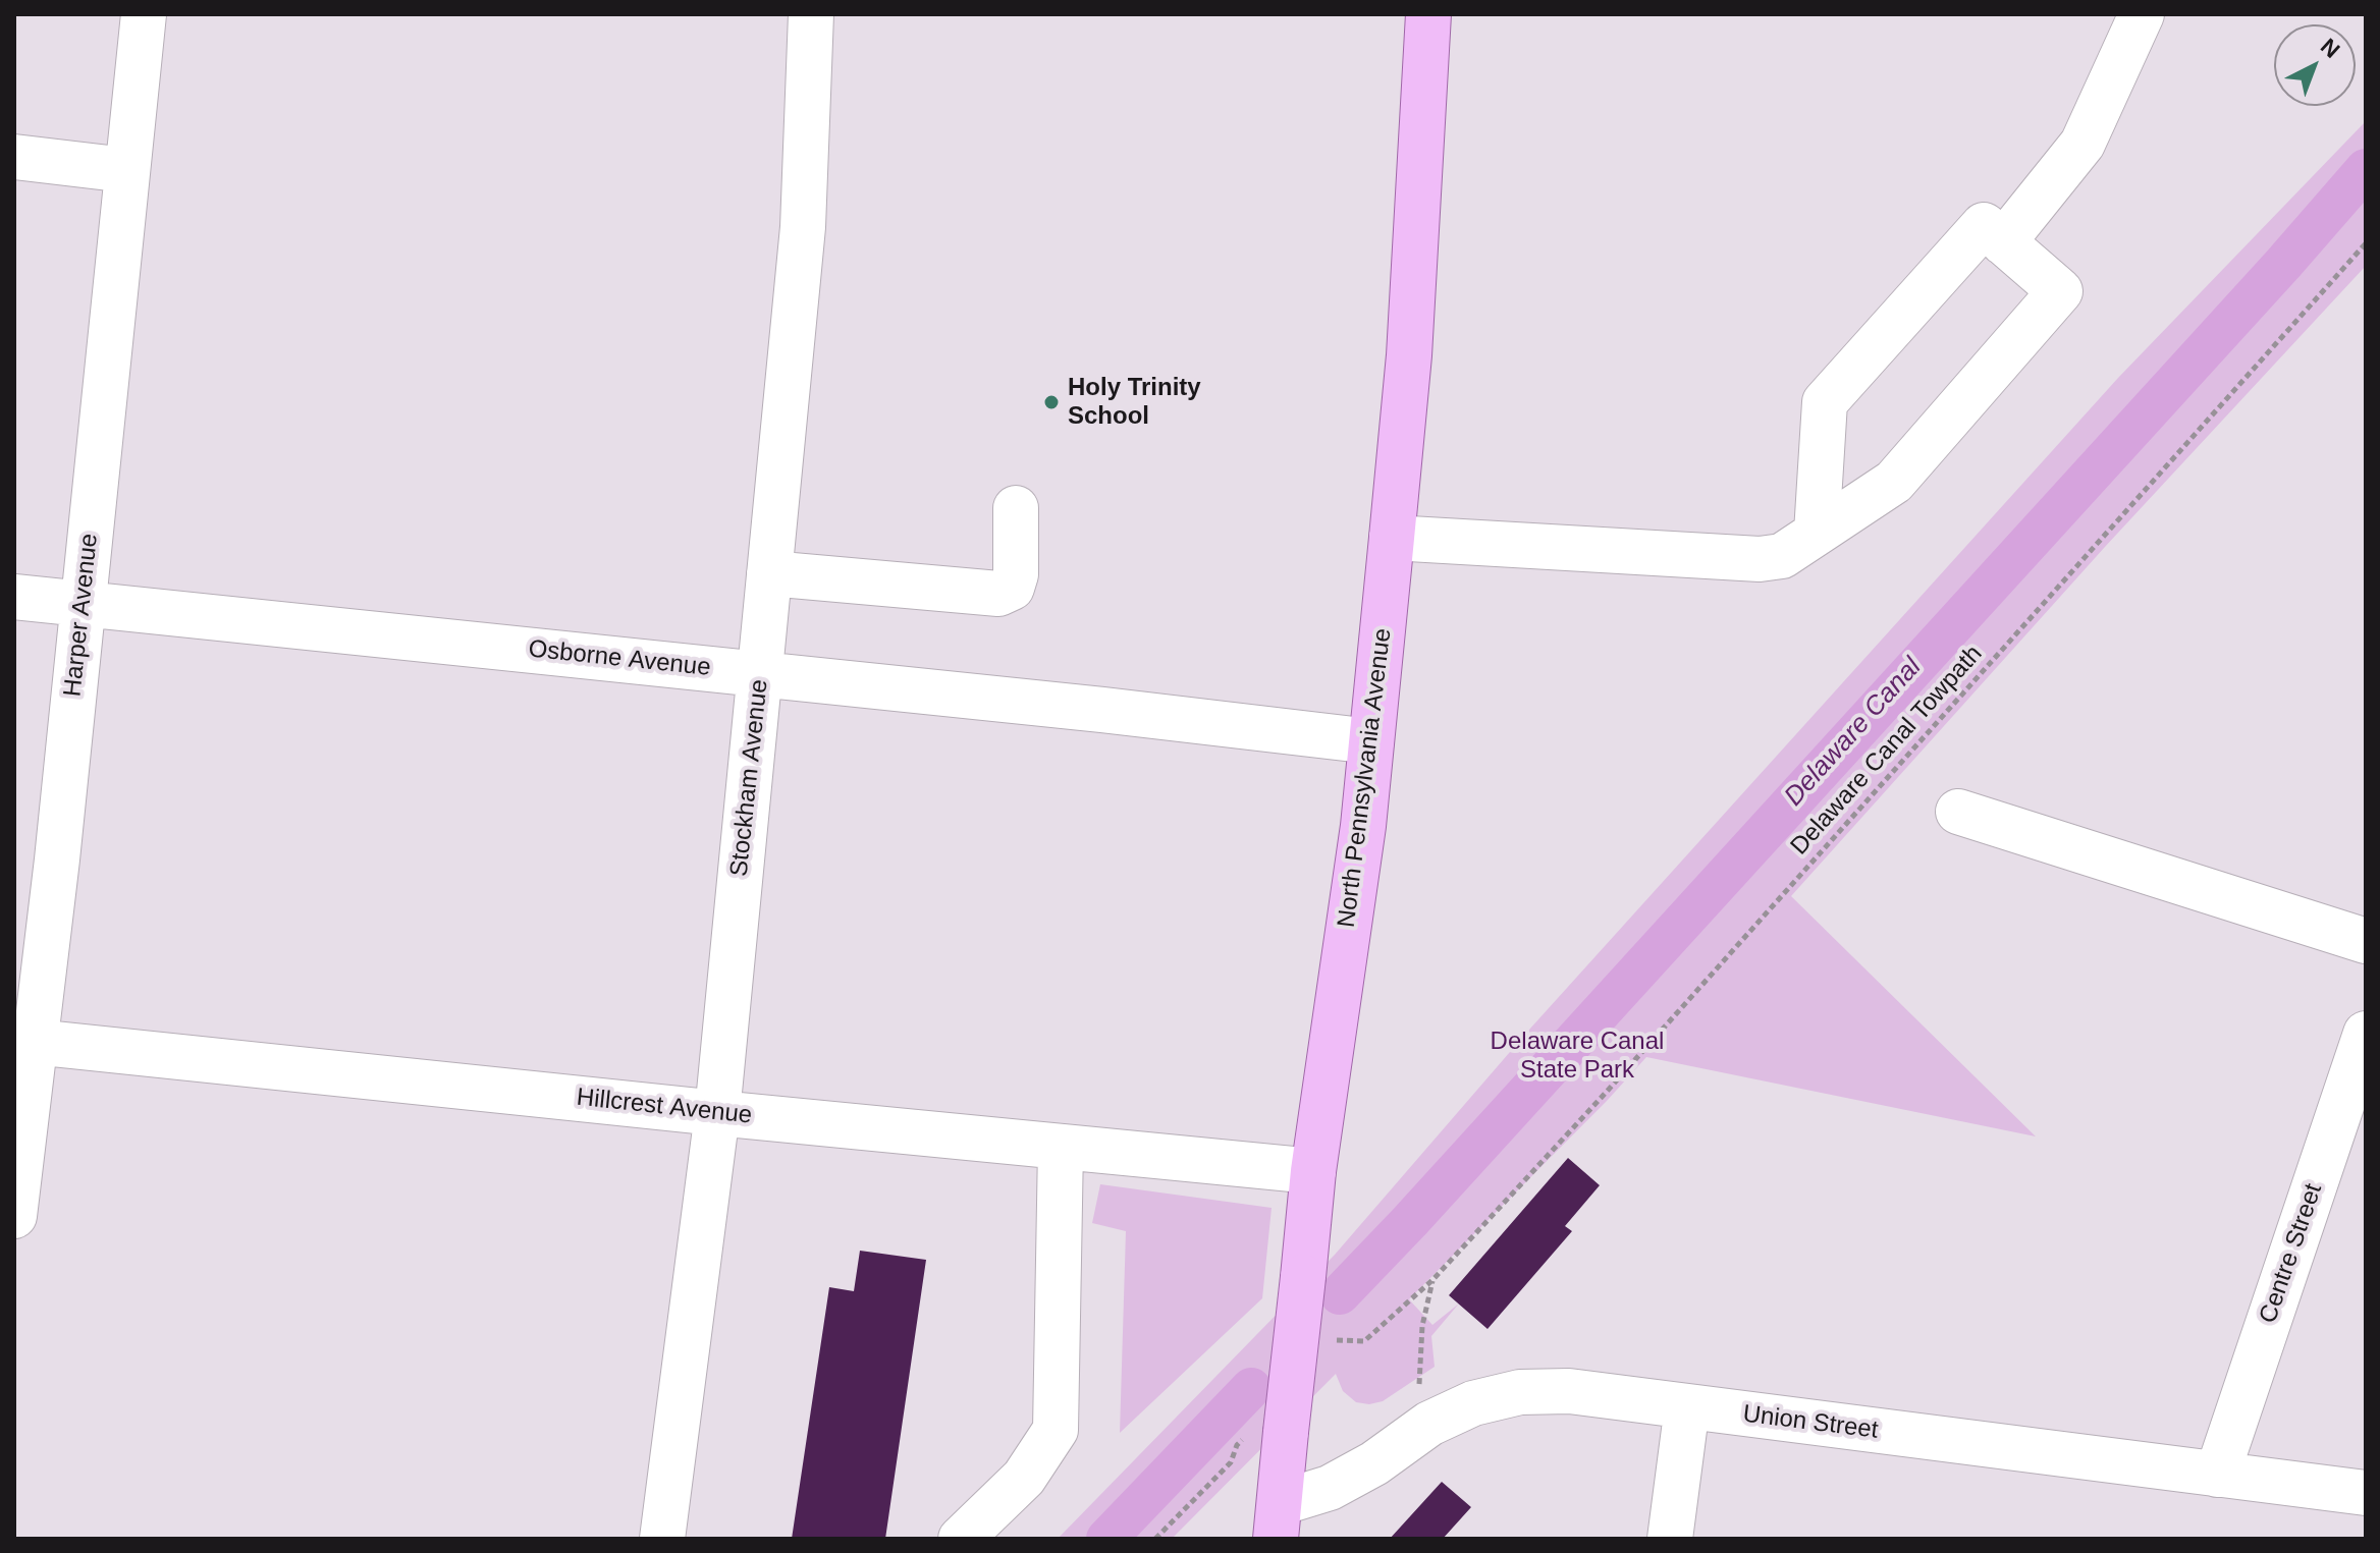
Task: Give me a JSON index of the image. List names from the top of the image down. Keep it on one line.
{"streets":{"main road":["North Pennsylvania Avenue"],"street":["Harper Avenue","Osborne Avenue","Stockham Avenue","Hillcrest Avenue","Centre Street","Union Street"],"path":["Delaware Canal Towpath"]},"crossings":[["Harper Avenue","Osborne Avenue"],["Harper Avenue","Hillcrest Avenue"],["Osborne Avenue","Stockham Avenue"],["Osborne Avenue","North Pennsylvania Avenue"],["Stockham Avenue","Hillcrest Avenue"],["North Pennsylvania Avenue","Hillcrest Avenue"],["North Pennsylvania Avenue","Union Street"],["Centre Street","Union Street"]],"water":["Delaware Canal"],"parks":["Delaware Canal State Park"],"places":["Holy Trinity School"],"north":"top right"}
